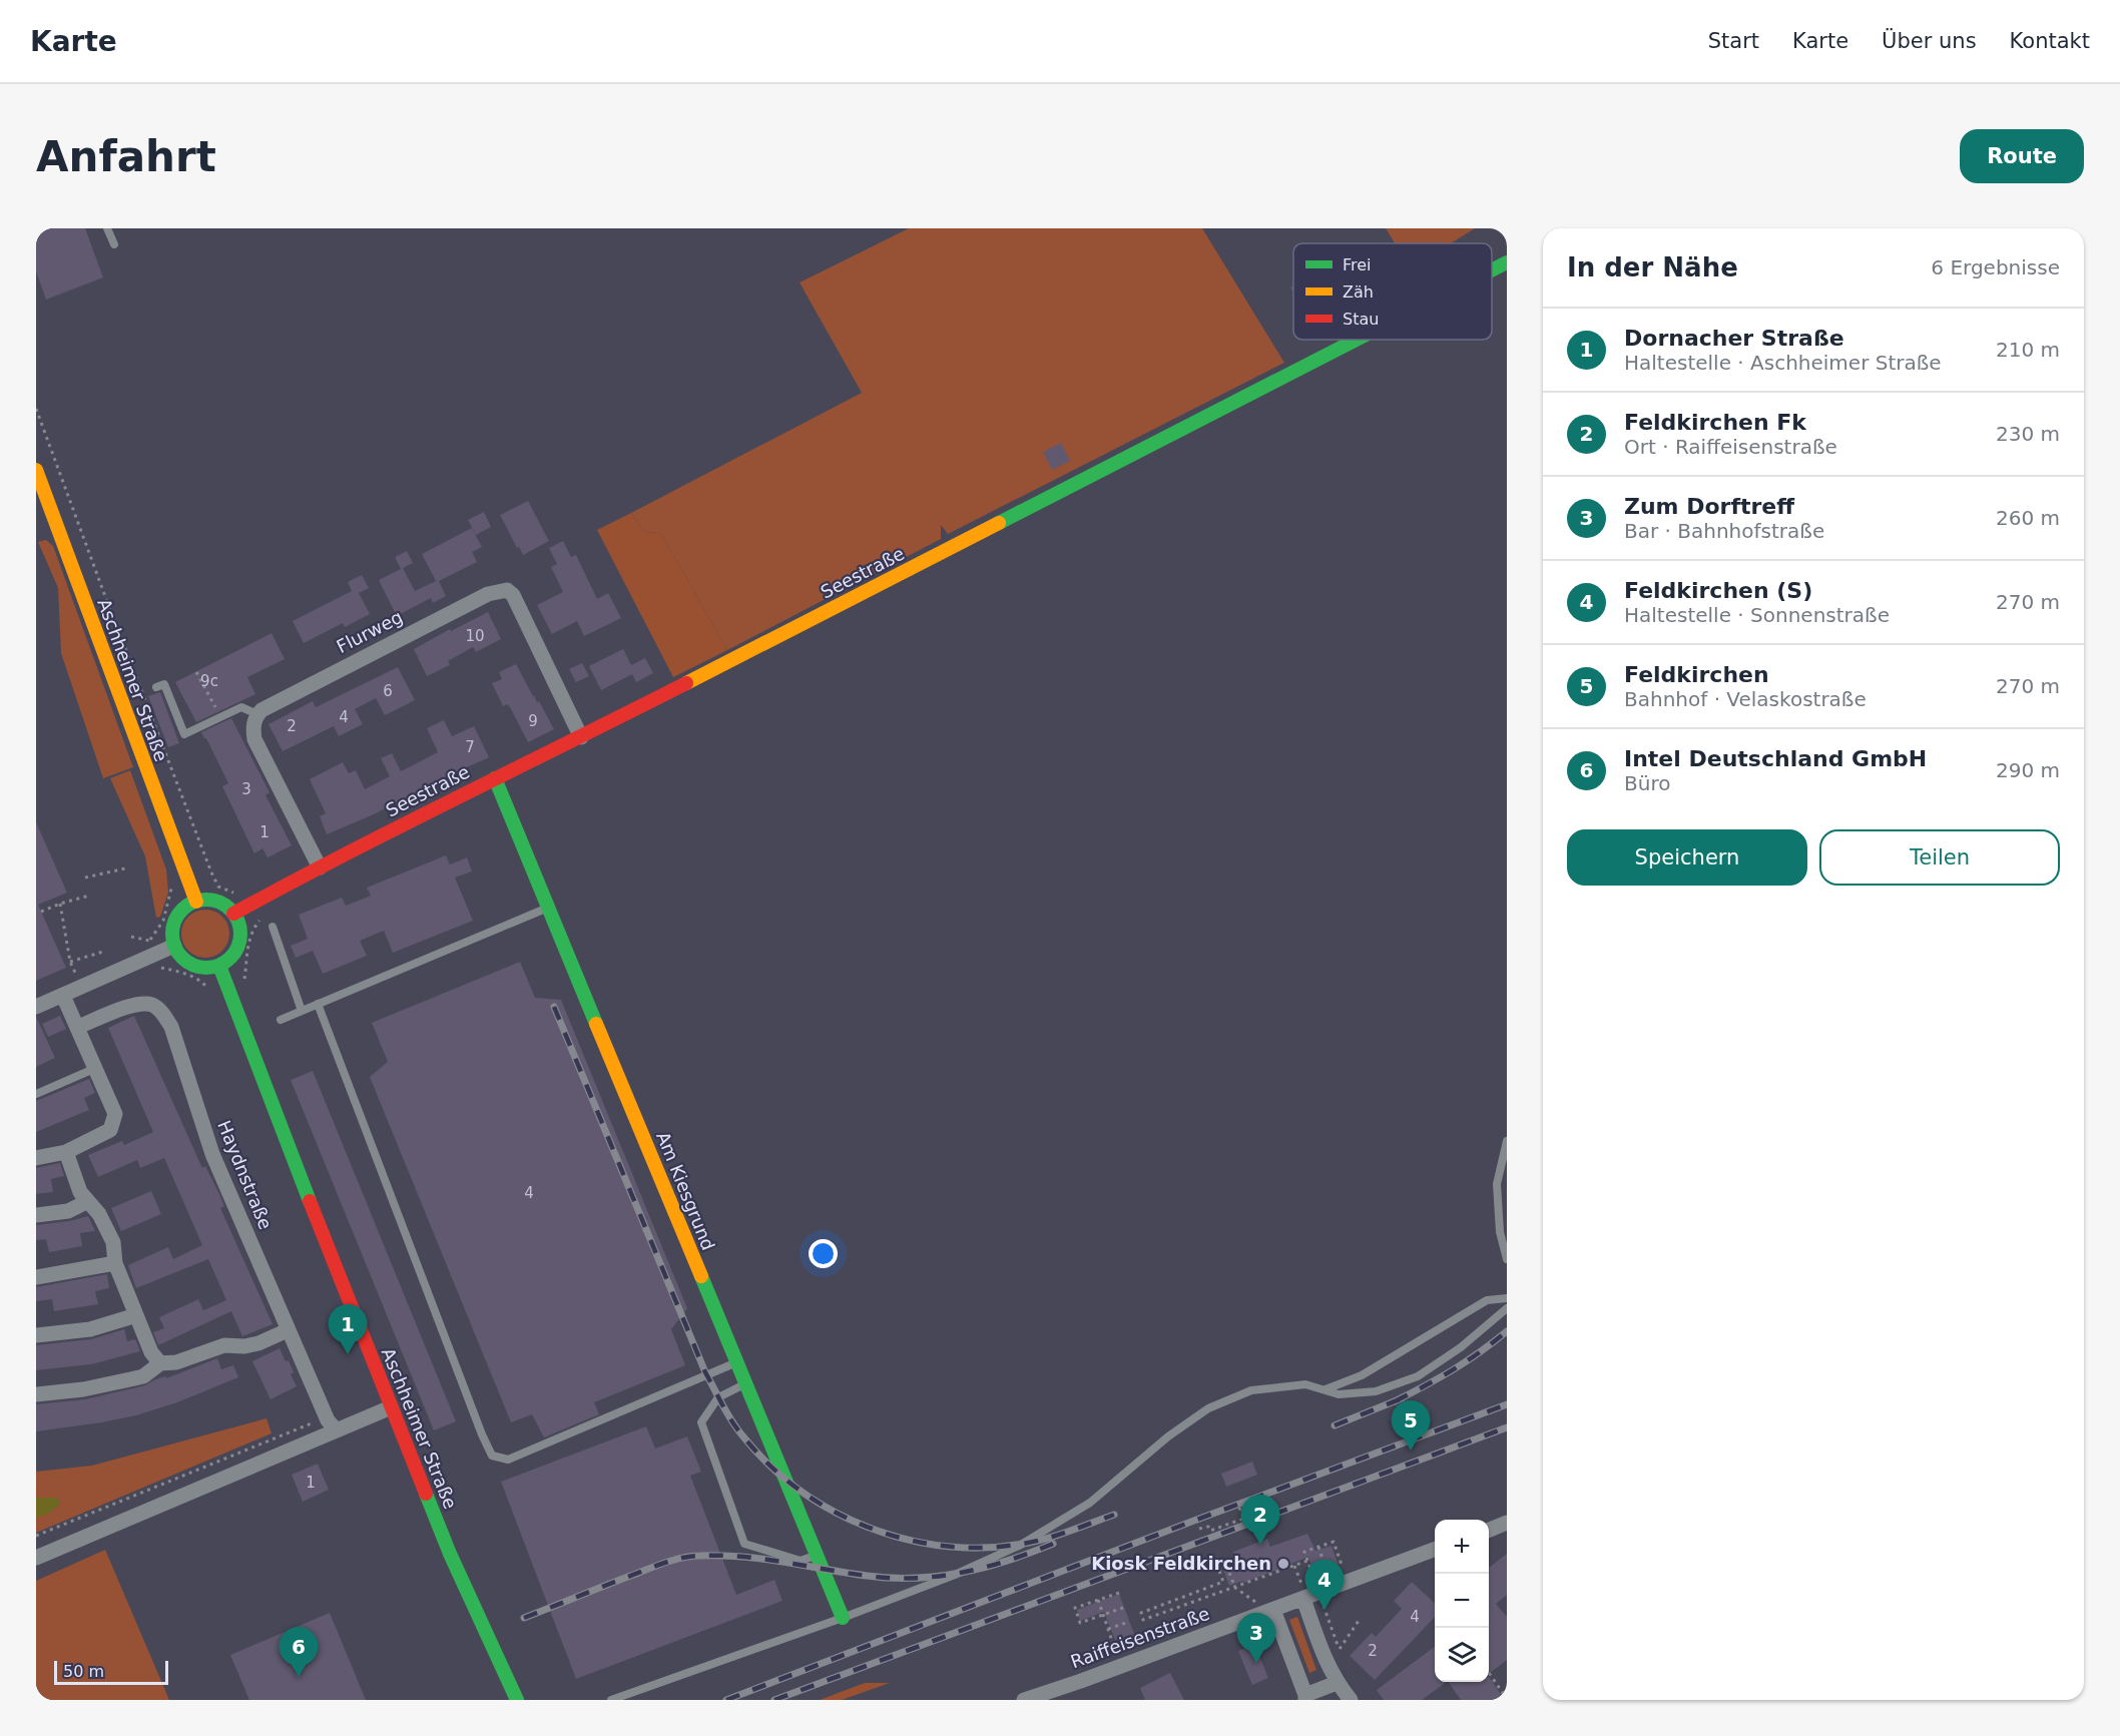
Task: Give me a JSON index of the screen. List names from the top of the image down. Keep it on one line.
{"streets":{"street":["Seestraße","Flurweg","Aschheimer Straße","Haydnstraße","Am Kiesgrund","Raiffeisenstraße"]},"crossings":[["Seestraße","Flurweg"],["Seestraße","Aschheimer Straße"],["Seestraße","Am Kiesgrund"]],"places":["Kiosk Feldkirchen"],"house_numbers":["10","9c","6","4","9","2","7","3","1","4","1","4","2"],"legend":["Frei","Zäh","Stau"],"scale_bar":"50 m","page":{"header":"Karte","nav":["Start","Karte","Über uns","Kontakt"],"buttons":["Route",["Speichern","Teilen"]],"title":"Anfahrt","heading":["In der Nähe","6 Ergebnisse"],"list":[{"mark":"1","name":"Dornacher Straße","note":"Haltestelle · Aschheimer Straße","value":"210 m"},{"mark":"2","name":"Feldkirchen Fk","note":"Ort · Raiffeisenstraße","value":"230 m"},{"mark":"3","name":"Zum Dorftreff","note":"Bar · Bahnhofstraße","value":"260 m"},{"mark":"4","name":"Feldkirchen (S)","note":"Haltestelle · Sonnenstraße","value":"270 m"},{"mark":"5","name":"Feldkirchen","note":"Bahnhof · Velaskostraße","value":"270 m"},{"mark":"6","name":"Intel Deutschland GmbH","note":"Büro","value":"290 m"}],"pins":["1","5","2","4","3","6"],"map_buttons":["+","−"],"scale":"50 m"}}
